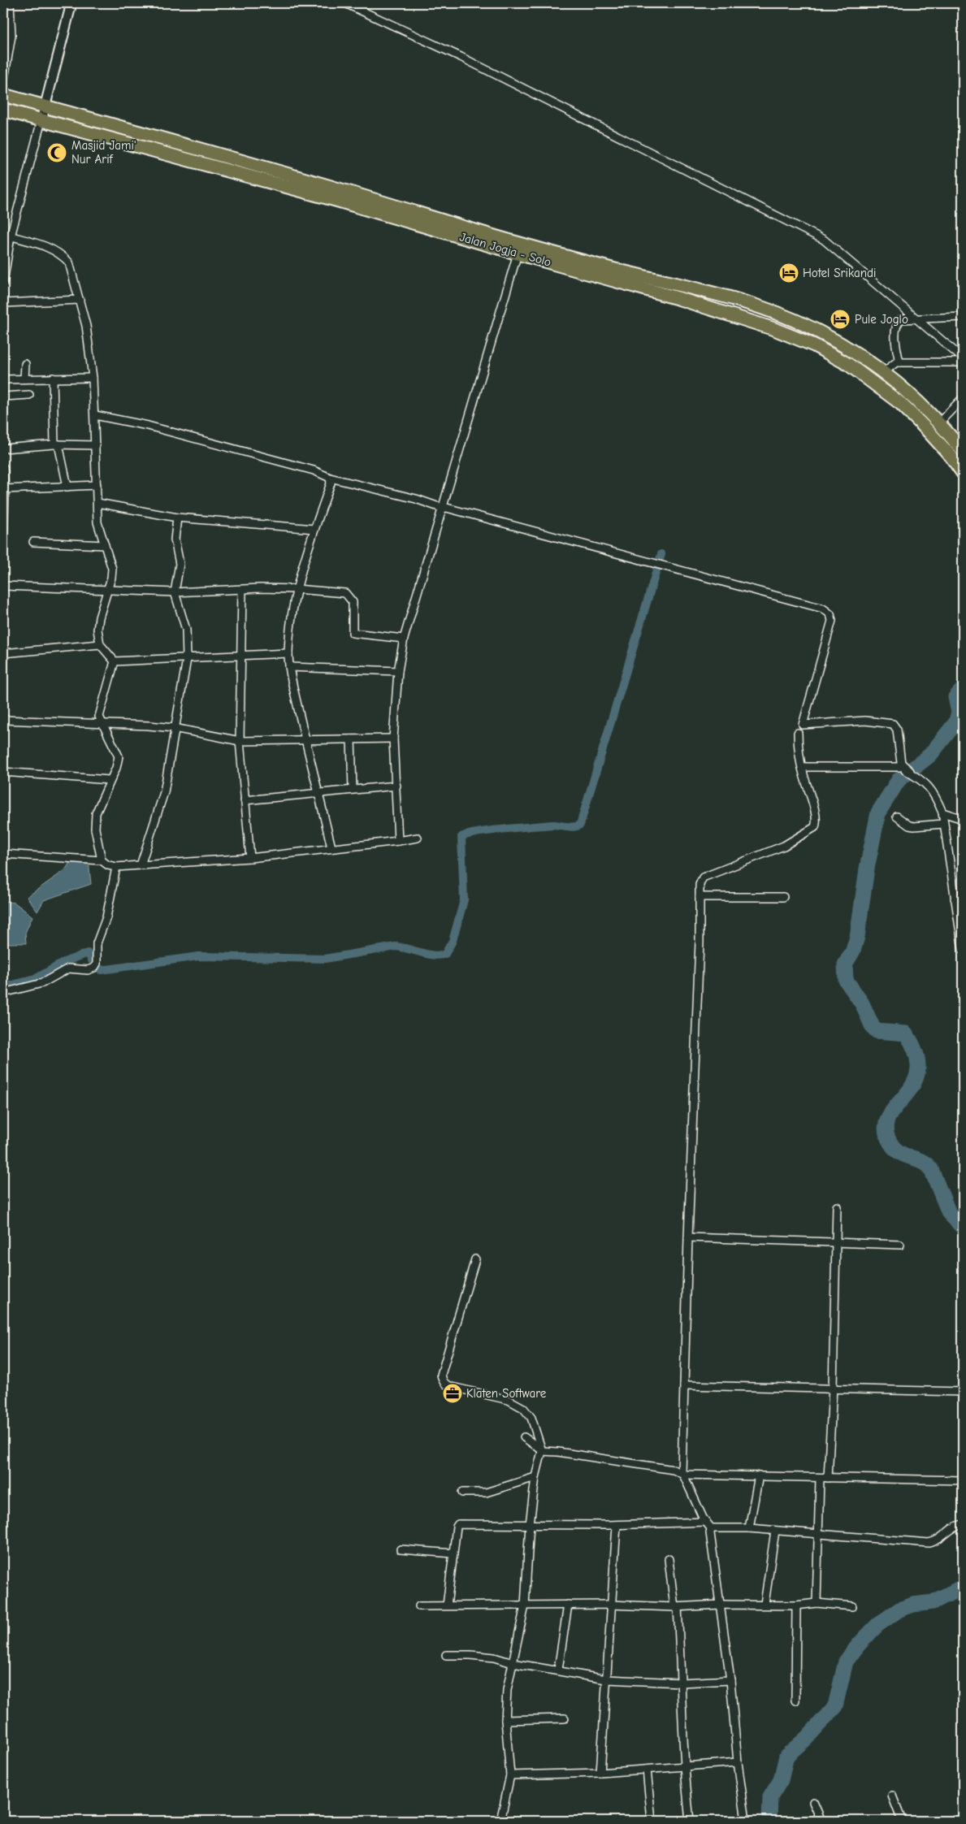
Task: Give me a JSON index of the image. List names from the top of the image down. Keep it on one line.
{"streets":{"highway":["Jalan Jogja - Solo"]},"places":{"mosque":["Masjid Jami' Nur Arif"],"hotel":["Hotel Srikandi","Pule Joglo"],"office":["Klaten Software"]}}
